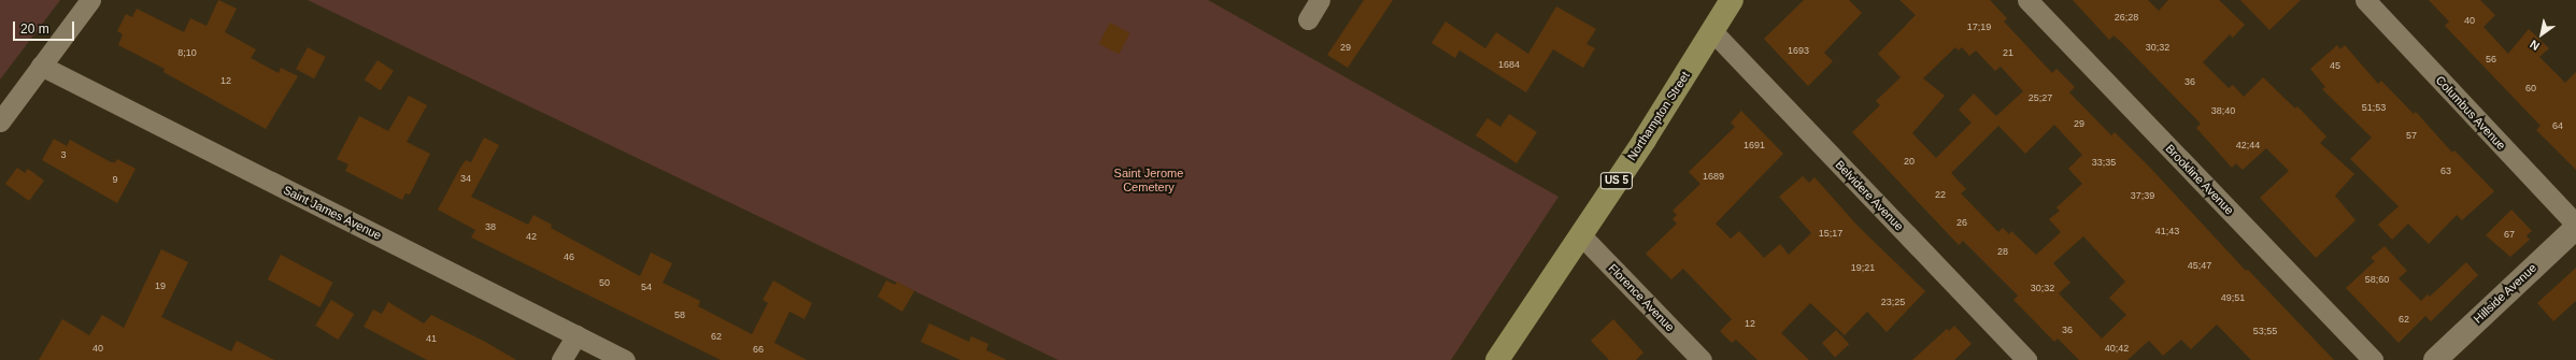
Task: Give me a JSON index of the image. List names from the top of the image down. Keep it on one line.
{"streets":{"main road":["Northampton Street","US 5"],"street":["Columbus Avenue","Brookline Avenue","Belvidere Avenue","Saint James Avenue","Hillside Avenue","Florence Avenue"]},"crossings":[["Columbus Avenue","Hillside Avenue"],["Northampton Street","Belvidere Avenue"],["Northampton Street","Florence Avenue"]],"parks":["Saint Jerome Cemetery"],"house_numbers":["26;28","40","17;19","29","30;32","1693","8;10","21","56","1684","45","12","36","60","25;27","51;53","38;40","29","64","57","1691","42;44","3","20","33;35","63","1689","34","9","22","37;39","26","38","41;43","15;17","67","42","28","46","45;47","19;21","58;60","50","19","54","30;32","49;51","23;25","58","62","12","36","53;55","62","41","40","40;42","66"],"scale_bar":"20 m","north":"bottom left"}
